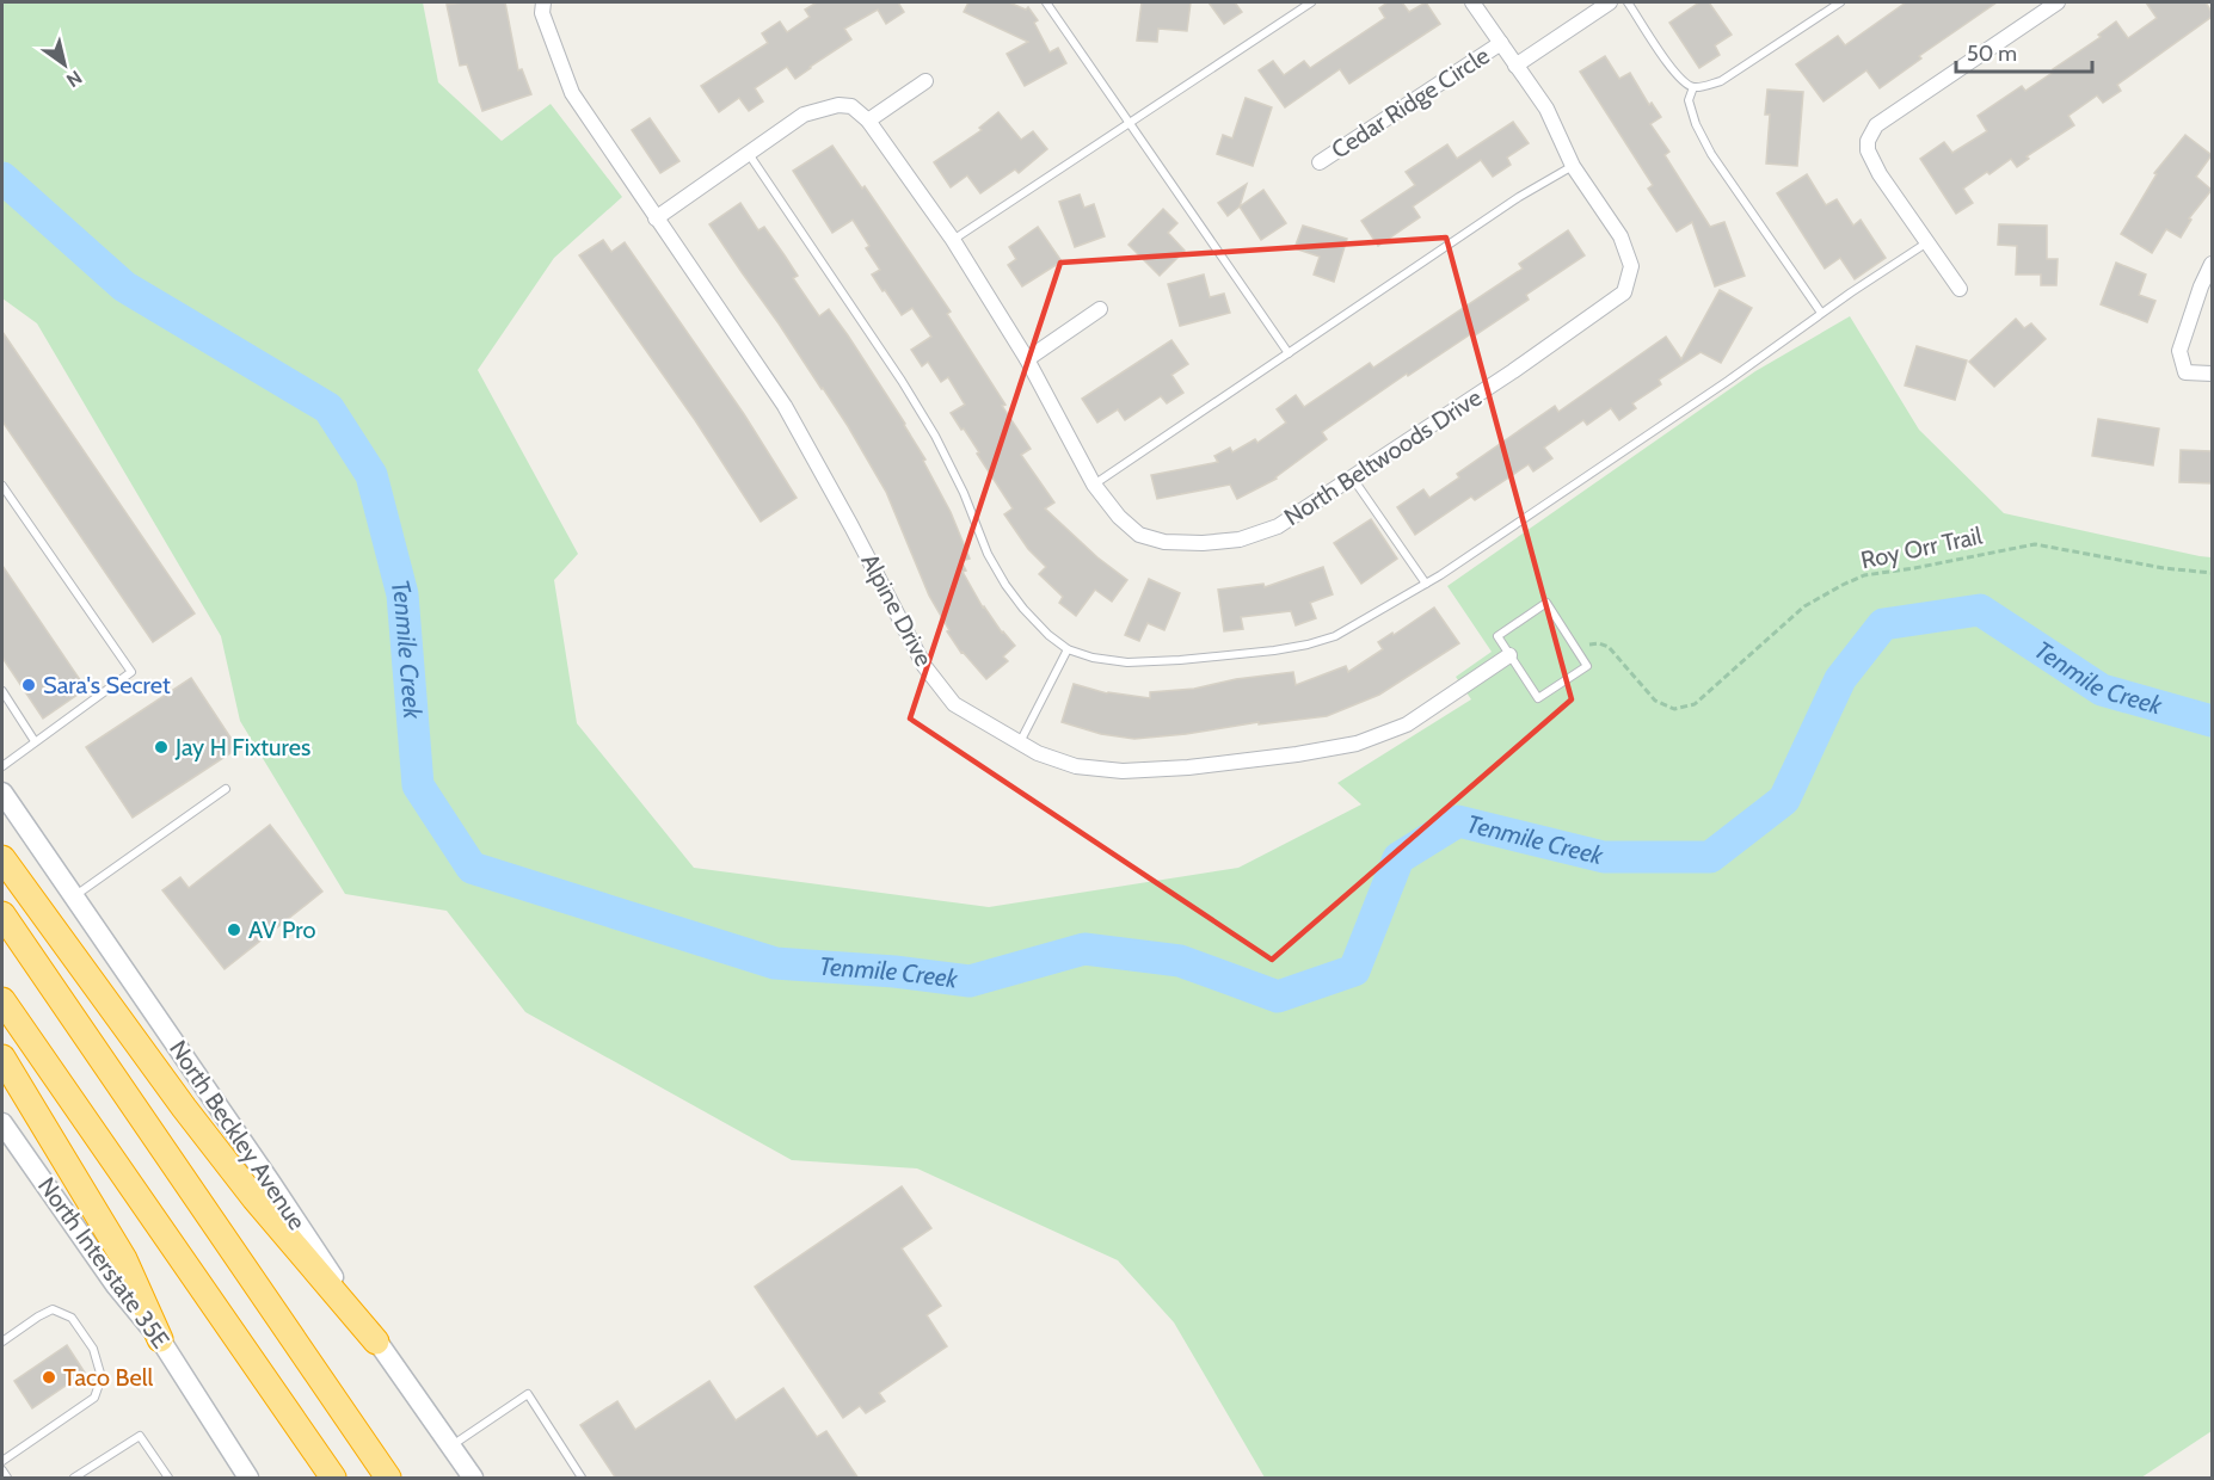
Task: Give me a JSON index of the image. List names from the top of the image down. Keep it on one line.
{"streets":{"main road":["North Beckley Avenue","North Interstate 35E"],"street":["Cedar Ridge Circle","North Beltwoods Drive","Alpine Drive"],"path":["Roy Orr Trail"]},"crossings":[["Cedar Ridge Circle","North Beltwoods Drive"]],"water":["Tenmile Creek"],"places":["Sara's Secret","Jay H Fixtures","AV Pro","Taco Bell"],"scale_bar":"50 m","north":"bottom right"}
